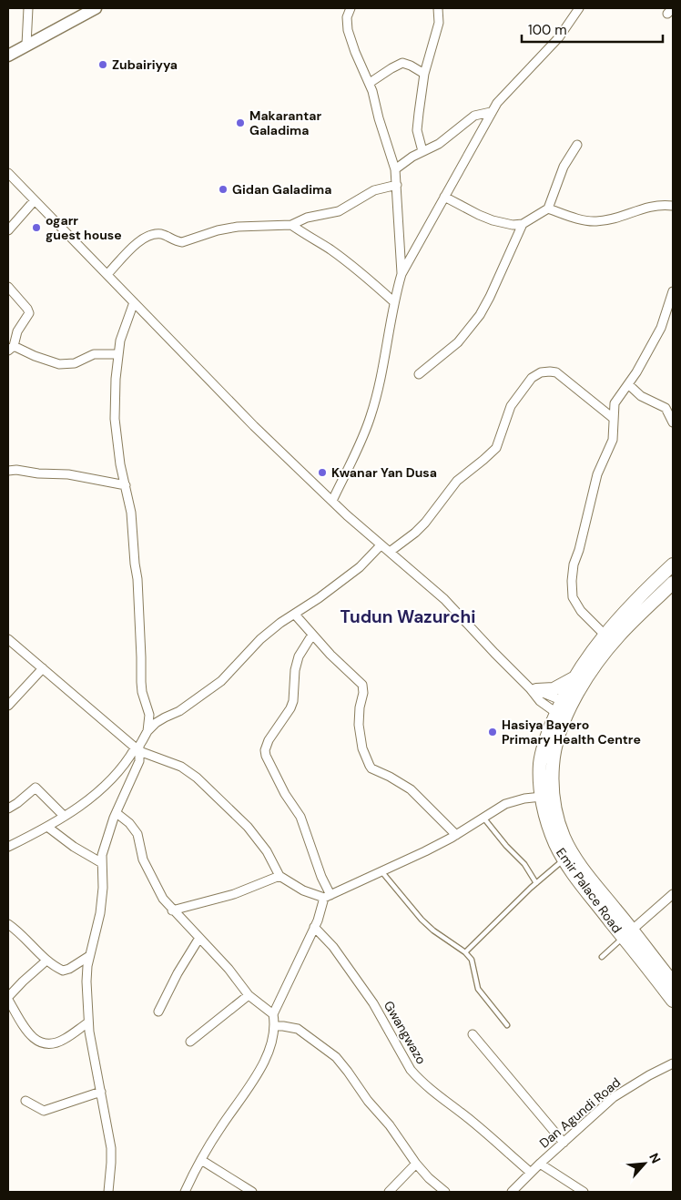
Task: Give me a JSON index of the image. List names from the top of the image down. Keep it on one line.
{"streets":{"main road":["Emir Palace Road"],"street":["Gwangwazo","Dan Agundi Road"]},"crossings":[["Gwangwazo","Dan Agundi Road"]],"districts":["Tudun Wazurchi"],"places":["Zubairiyya","Makarantar Galadima","Gidan Galadima","ogarr guest house","Kwanar Yan Dusa","Hasiya Bayero Primary Health Centre"],"scale_bar":"100 m","north":"top right"}
